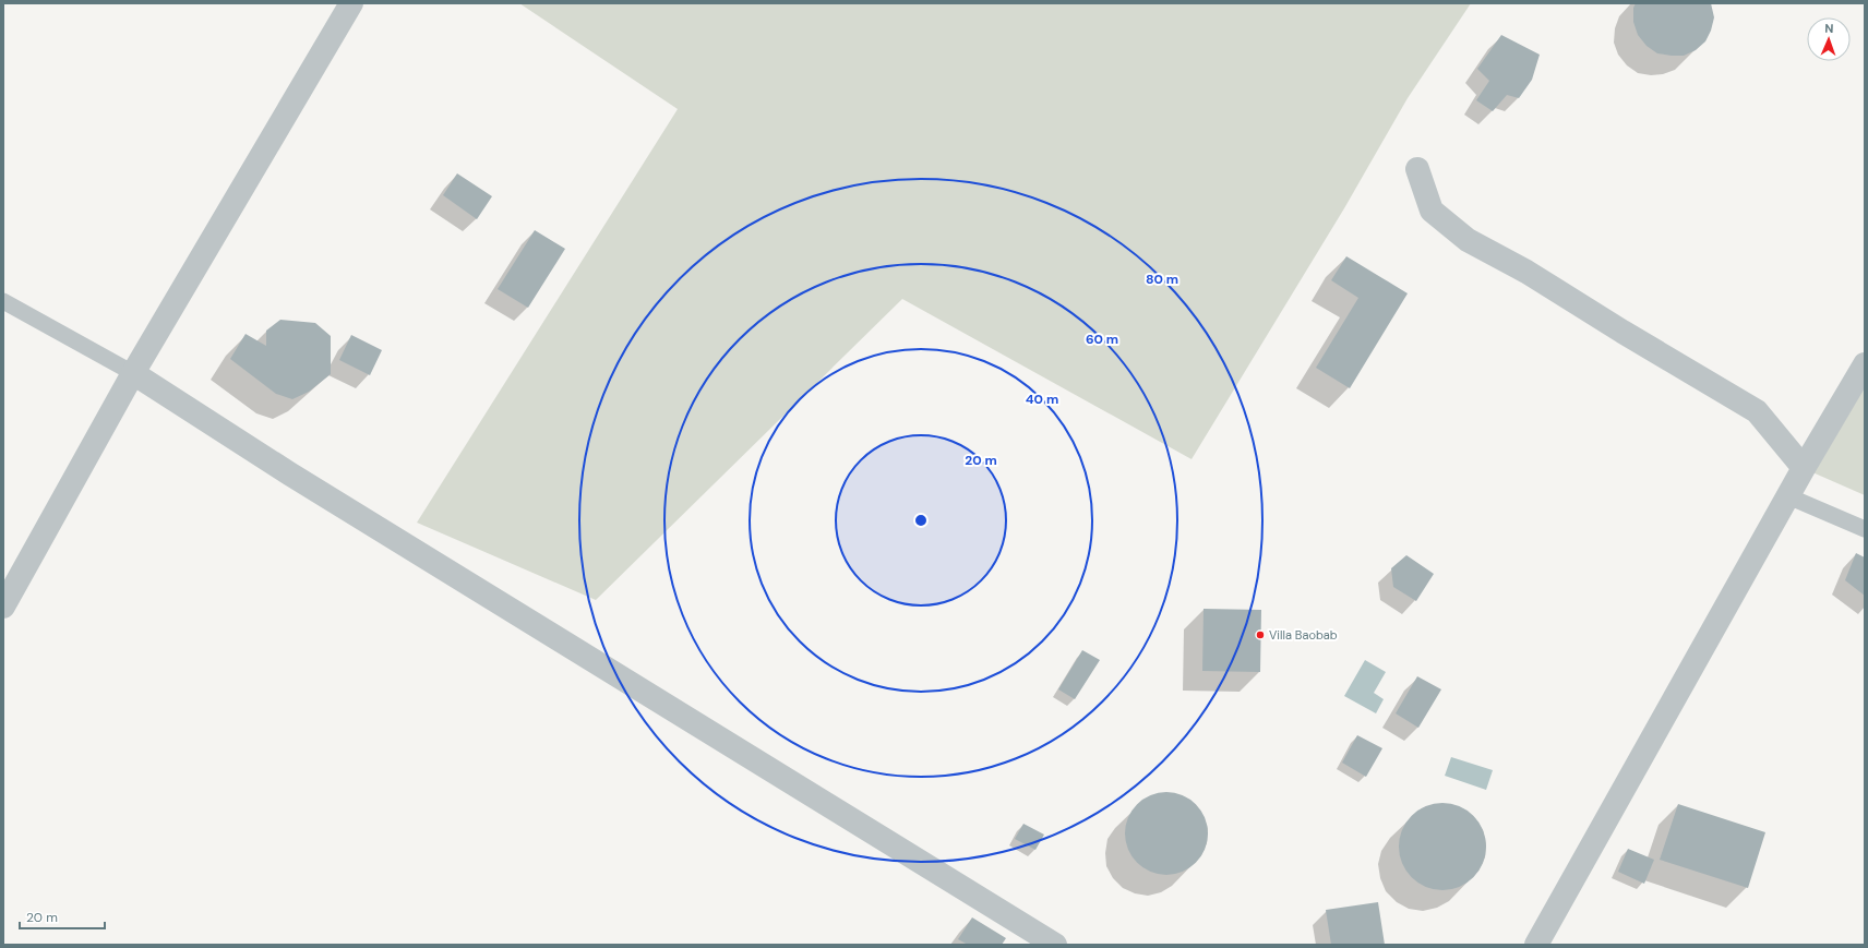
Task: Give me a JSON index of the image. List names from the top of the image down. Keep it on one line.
{"places":["Villa Baobab"],"scale_bar":"20 m","north":"top","rings":["80 m","60 m","40 m","20 m"]}
